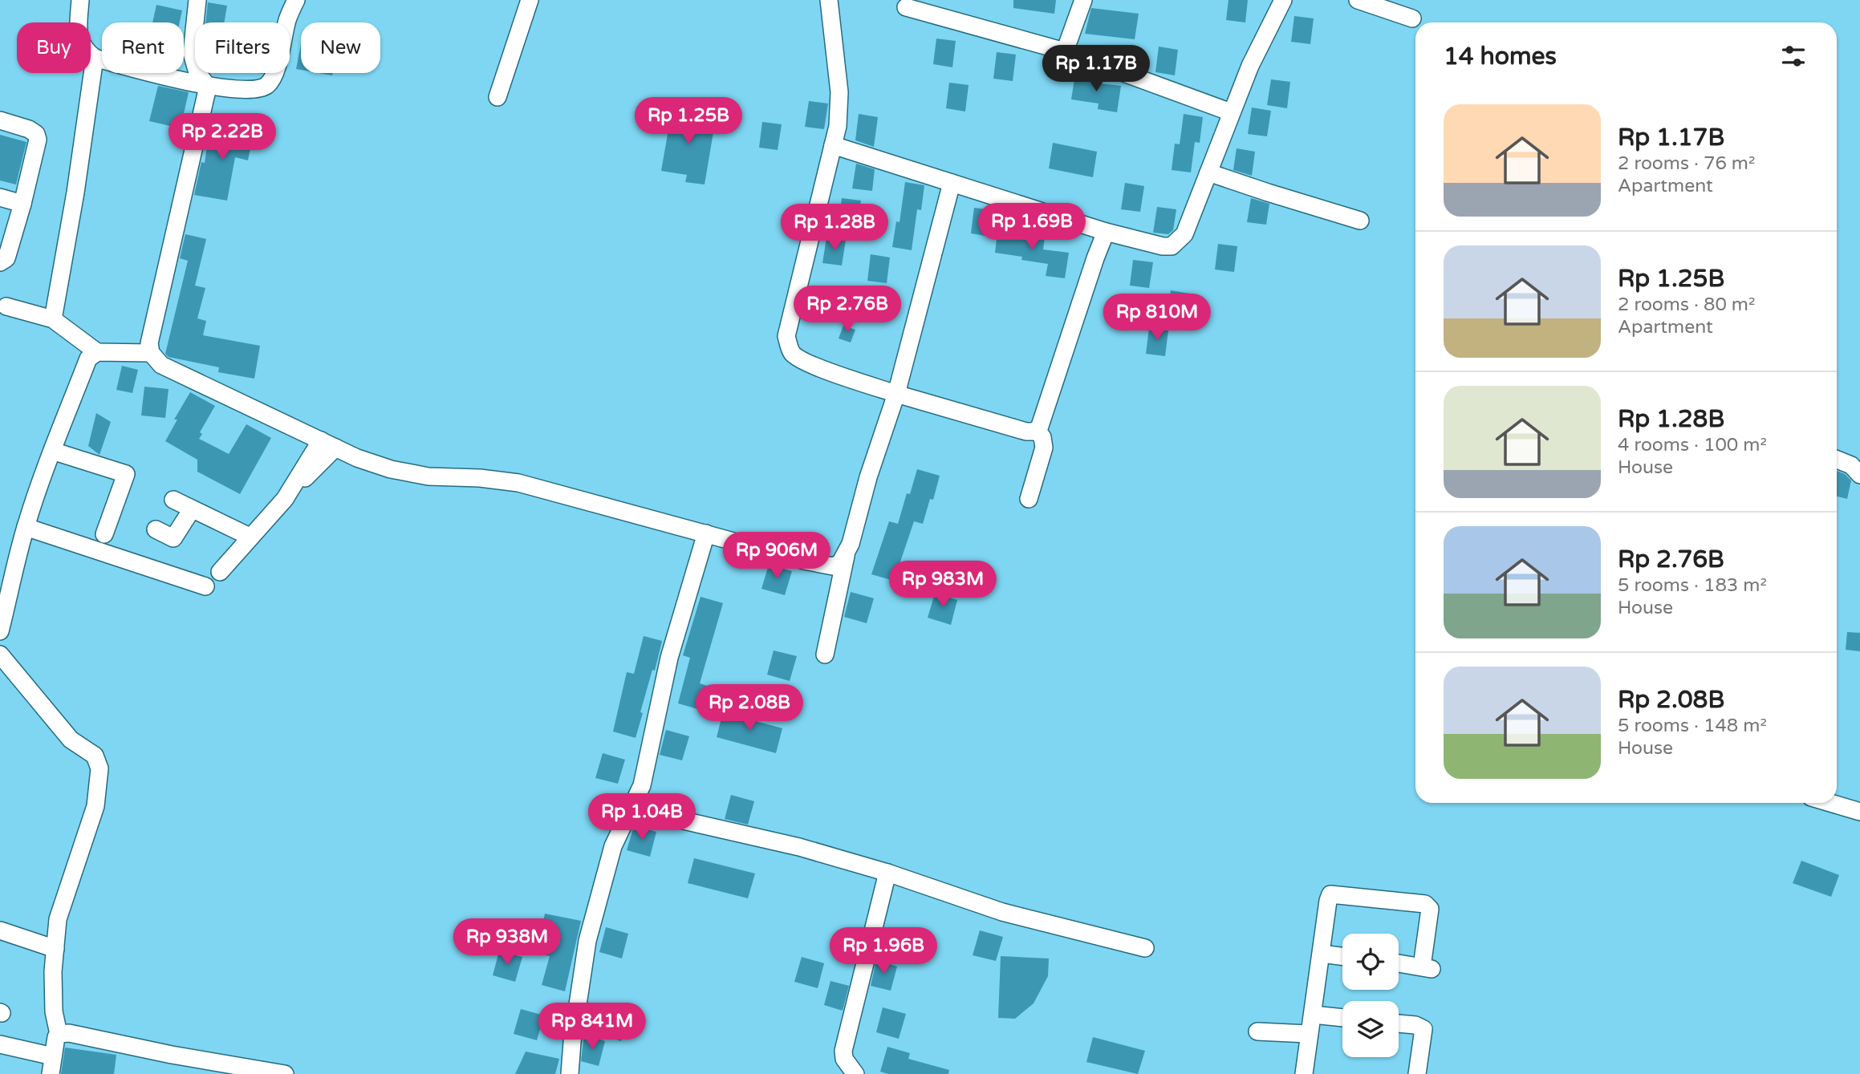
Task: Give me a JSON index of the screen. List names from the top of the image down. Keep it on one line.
{"page":{"chip":["Buy","Rent","Filters","New"],"heading":"14 homes","price":["Rp 1.17B","Rp 1.25B","Rp 2.22B","Rp 1.69B","Rp 1.28B","Rp 2.76B","Rp 810M","Rp 906M","Rp 983M","Rp 2.08B","Rp 1.04B","Rp 938M","Rp 1.96B","Rp 841M"],"list":[{"name":"Rp 1.17B","note":"2 rooms · 76 m² · Apartment"},{"name":"Rp 1.25B","note":"2 rooms · 80 m² · Apartment"},{"name":"Rp 1.28B","note":"4 rooms · 100 m² · House"},{"name":"Rp 2.76B","note":"5 rooms · 183 m² · House"},{"name":"Rp 2.08B","note":"5 rooms · 148 m² · House"}]}}
